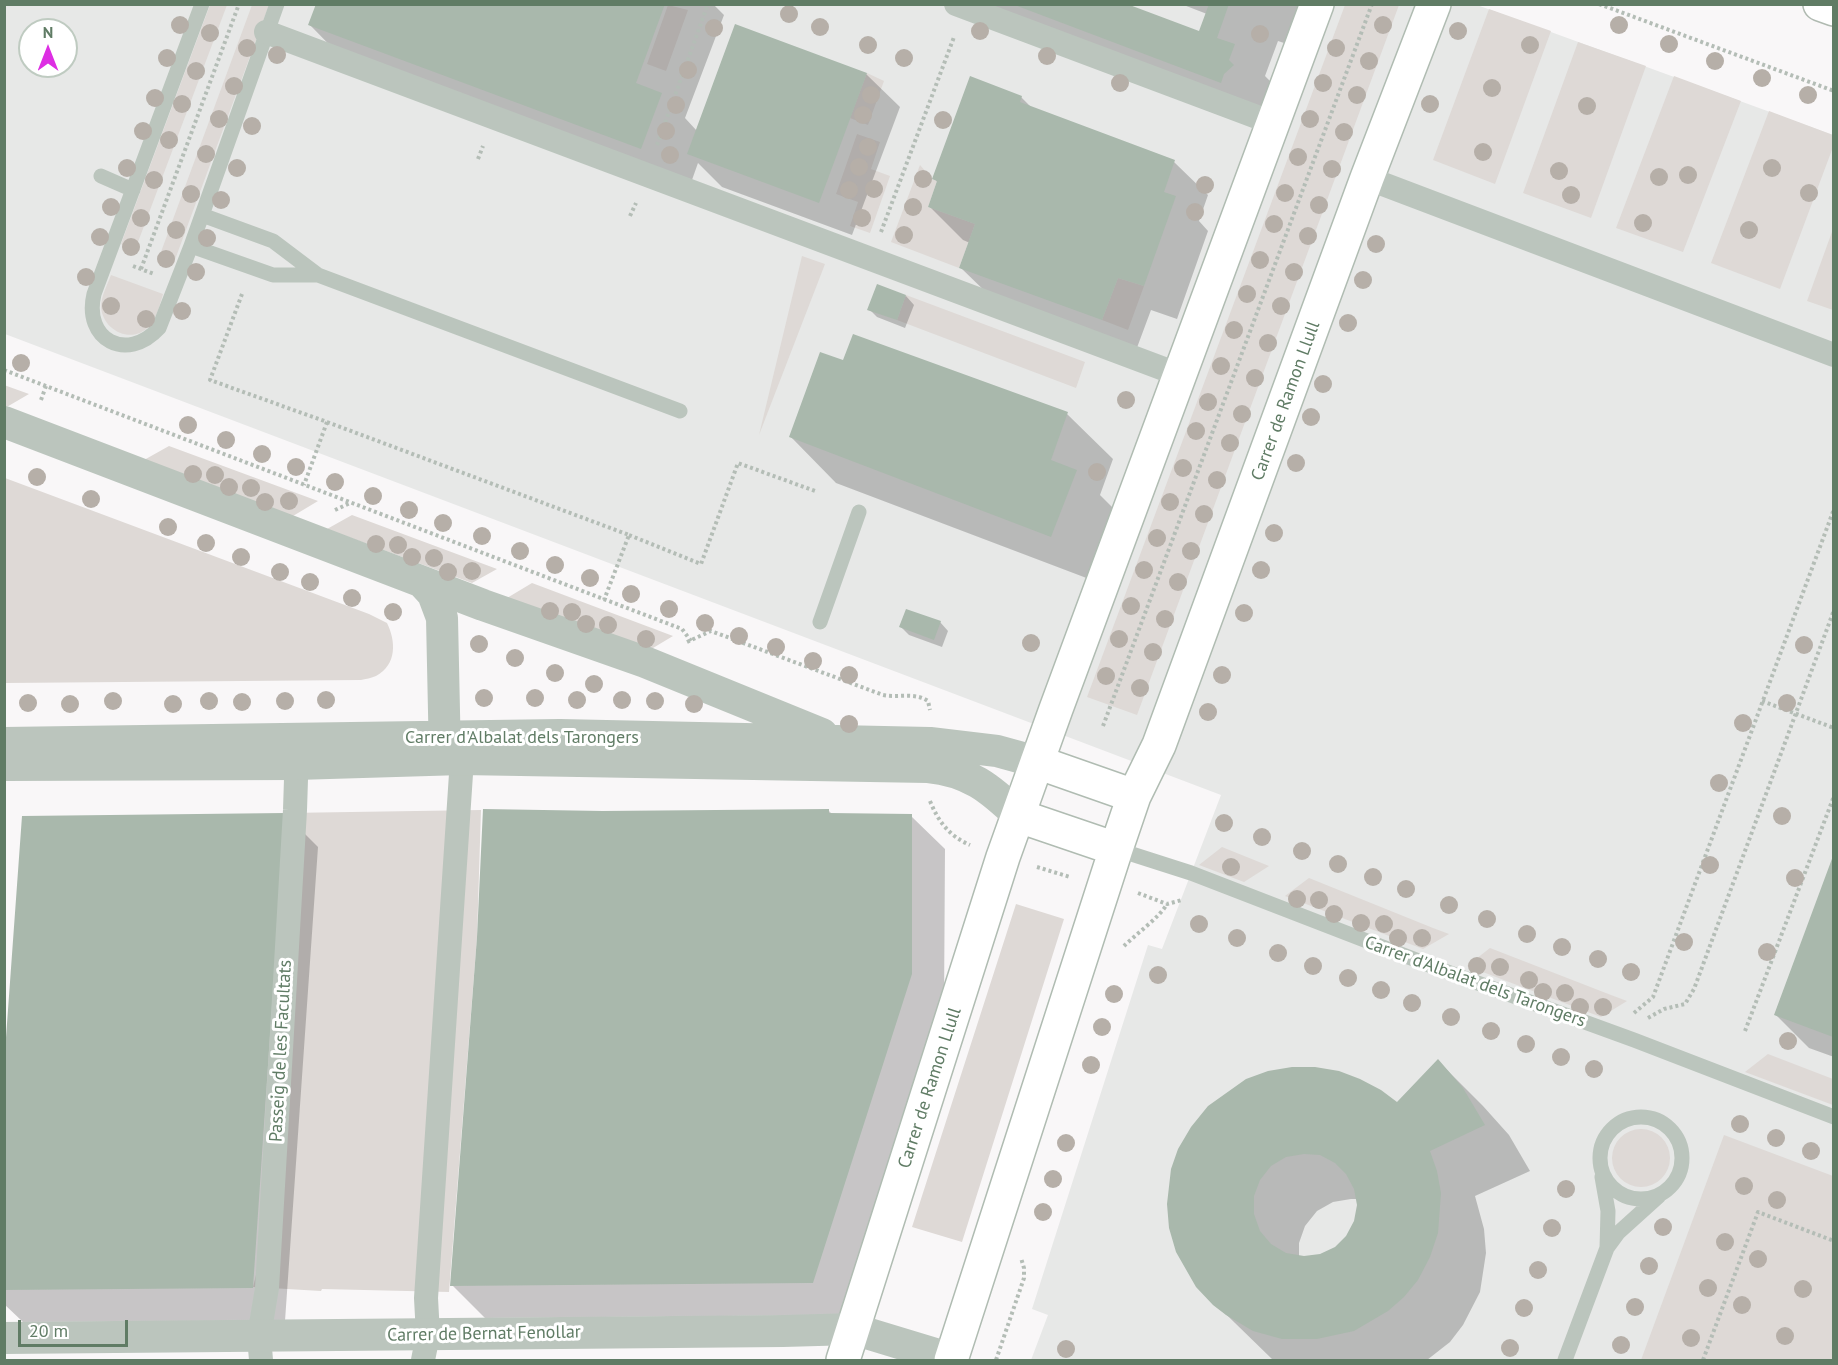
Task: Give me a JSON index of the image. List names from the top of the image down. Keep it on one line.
{"streets":{"main road":["Carrer de Ramon Llull"],"street":["Carrer d'Albalat dels Tarongers","Passeig de les Facultats","Carrer de Bernat Fenollar"]},"crossings":[["Carrer de Ramon Llull","Carrer d'Albalat dels Tarongers"],["Carrer de Ramon Llull","Carrer de Bernat Fenollar"],["Carrer d'Albalat dels Tarongers","Passeig de les Facultats"],["Passeig de les Facultats","Carrer de Bernat Fenollar"]],"scale_bar":"20 m","north":"top"}
